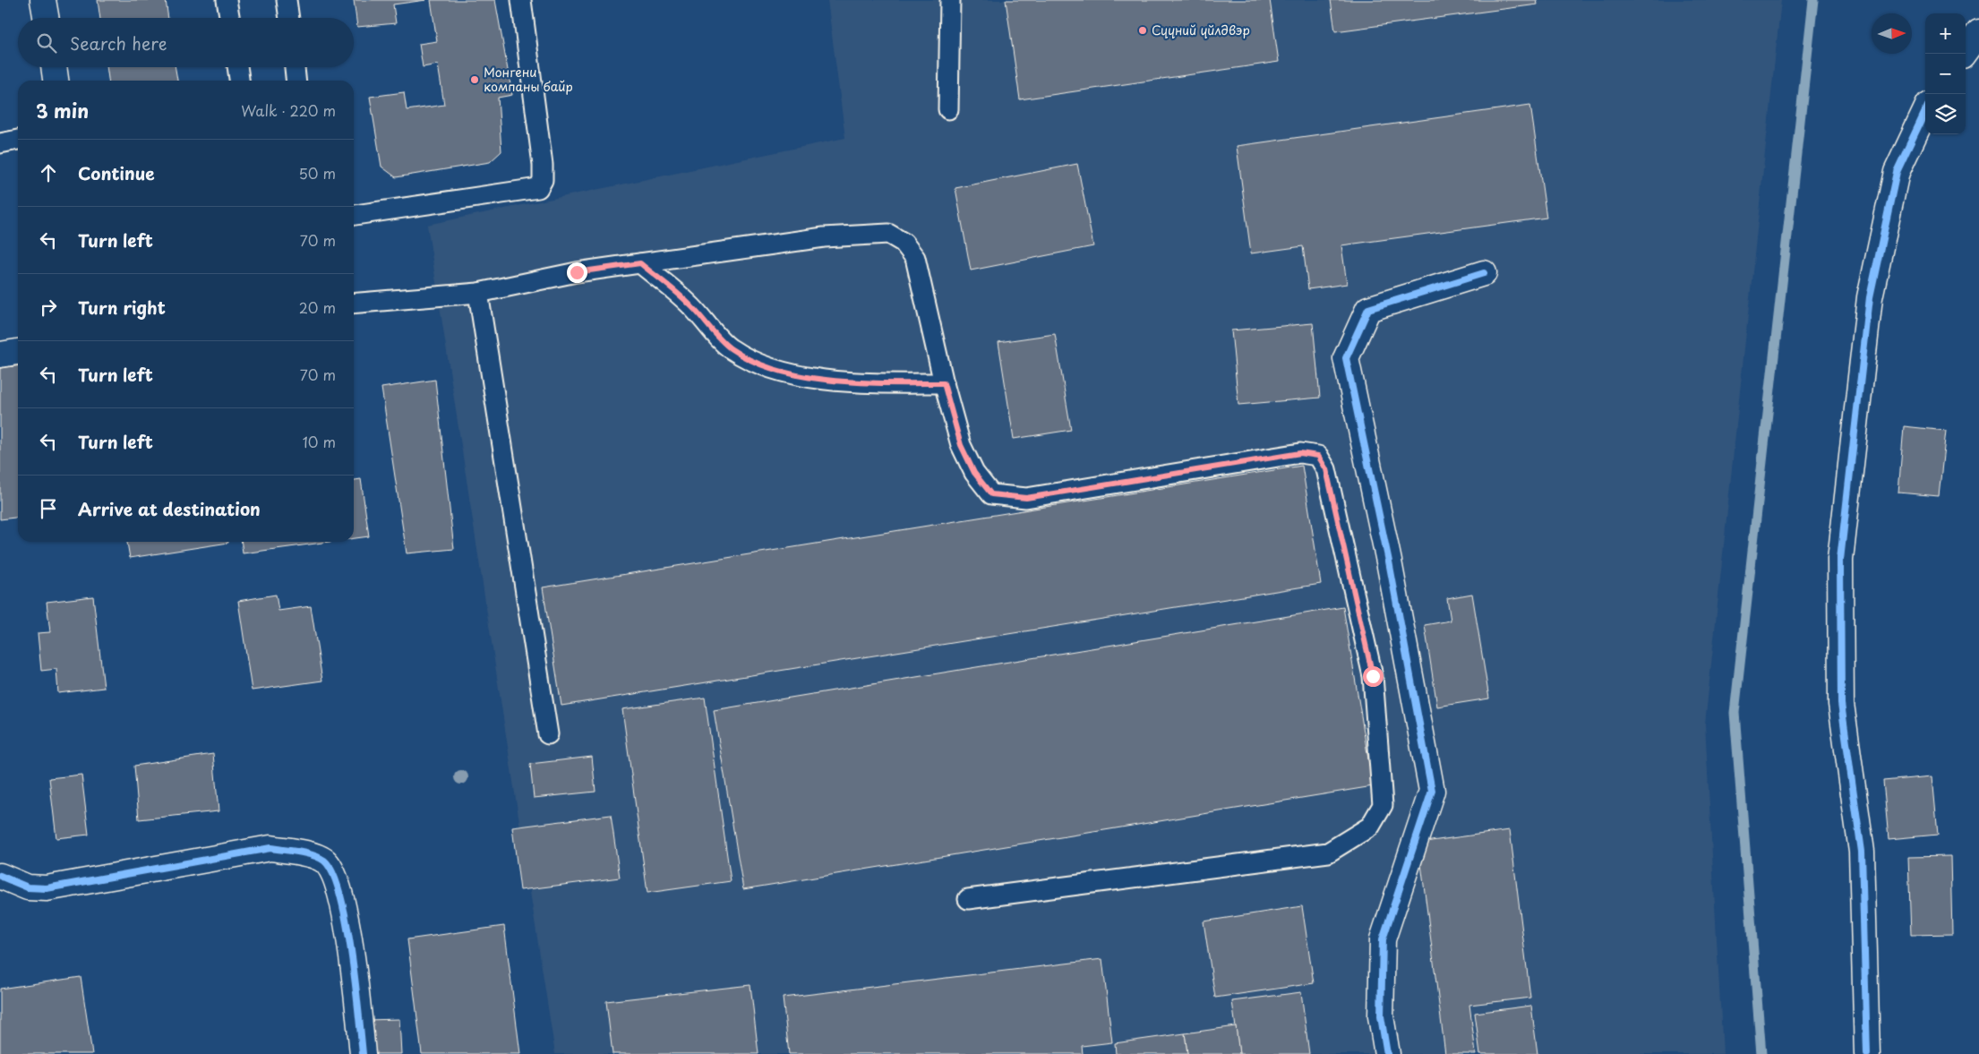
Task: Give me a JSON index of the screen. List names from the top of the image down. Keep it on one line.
{"places":["Сүүний үйлдвэр","Монгени компаны байр"],"north":"right","page":{"map_buttons":["+","−"],"search":"Search here","heading":["3 min","Walk · 220 m"],"list":[["Continue","50 m"],["Turn left","70 m"],["Turn right","20 m"],["Turn left","70 m"],["Turn left","10 m"],"Arrive at destination"]}}
